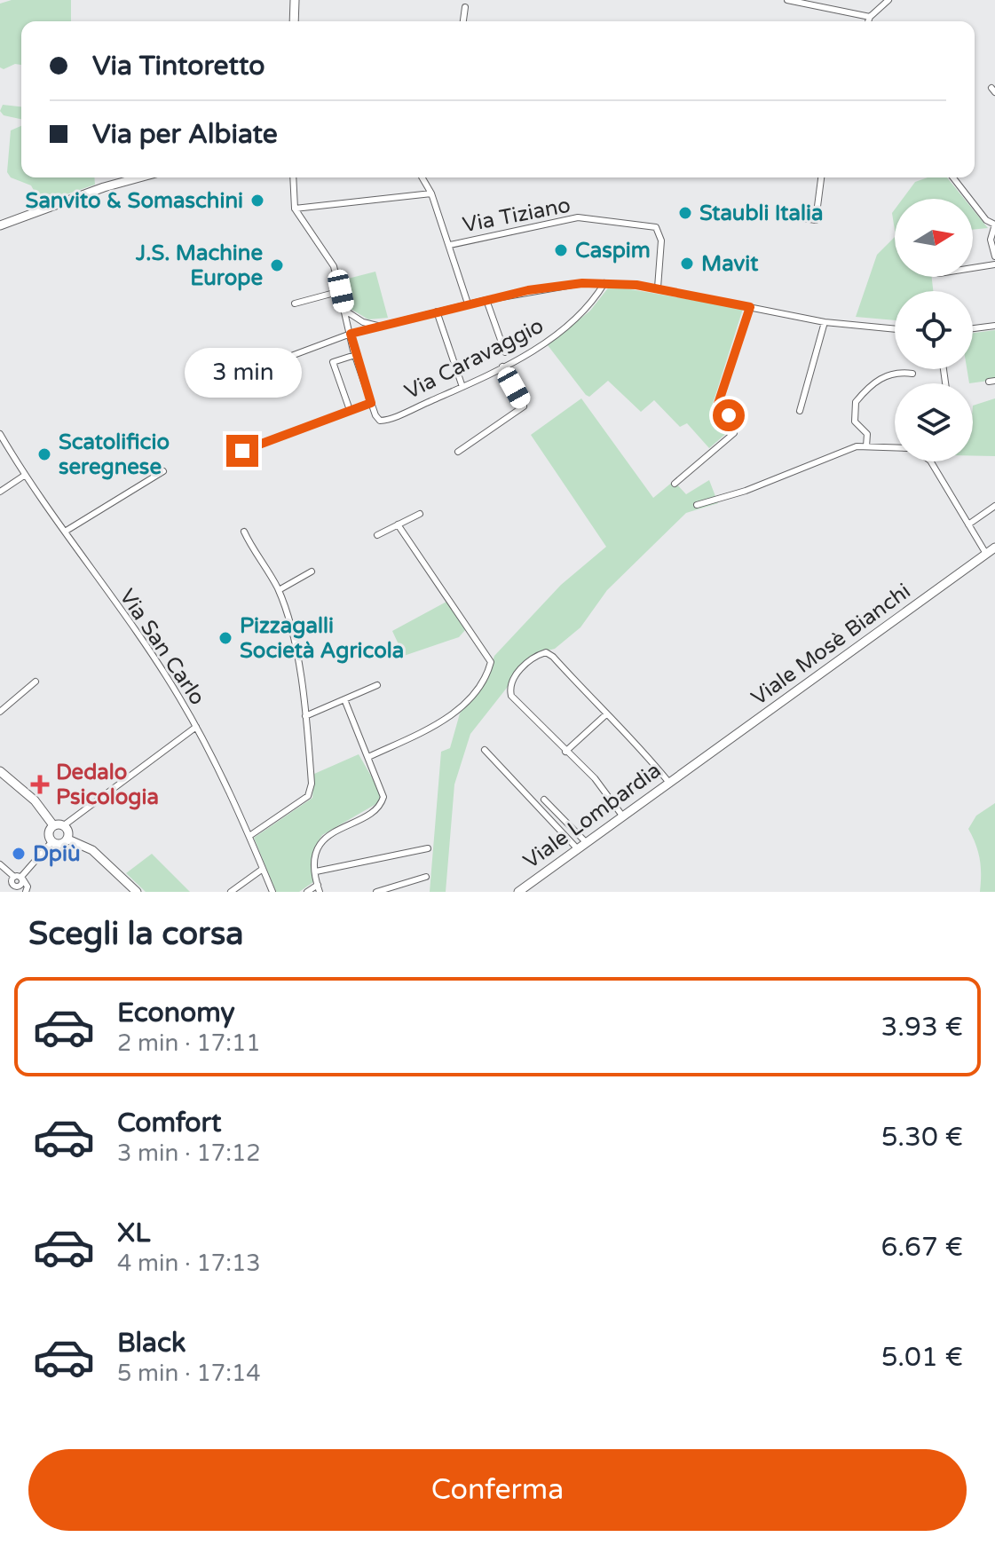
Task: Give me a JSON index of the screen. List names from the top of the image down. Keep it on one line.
{"streets":{"main road":["Viale Mosè Bianchi","Viale Lombardia"],"street":["Via Tiziano","Via Caravaggio","Via San Carlo"]},"crossings":[["Viale Mosè Bianchi","Viale Lombardia"]],"places":{"other":["Sanvito & Somaschini","Staubli Italia","Caspim","Mavit","J.S. Machine Europe","Scatolificio seregnese","Pizzagalli Società Agricola","Dpiù"],"health":["Dedalo Psicologia"]},"north":"right","page":{"banner":["Via Tintoretto","Via per Albiate"],"bubble":"3 min","heading":"Scegli la corsa","list":[{"name":"Economy","note":"2 min · 17:11","value":"3.93 €"},{"name":"Comfort","note":"3 min · 17:12","value":"5.30 €"},{"name":"XL","note":"4 min · 17:13","value":"6.67 €"},{"name":"Black","note":"5 min · 17:14","value":"5.01 €"}],"buttons":"Conferma"}}
